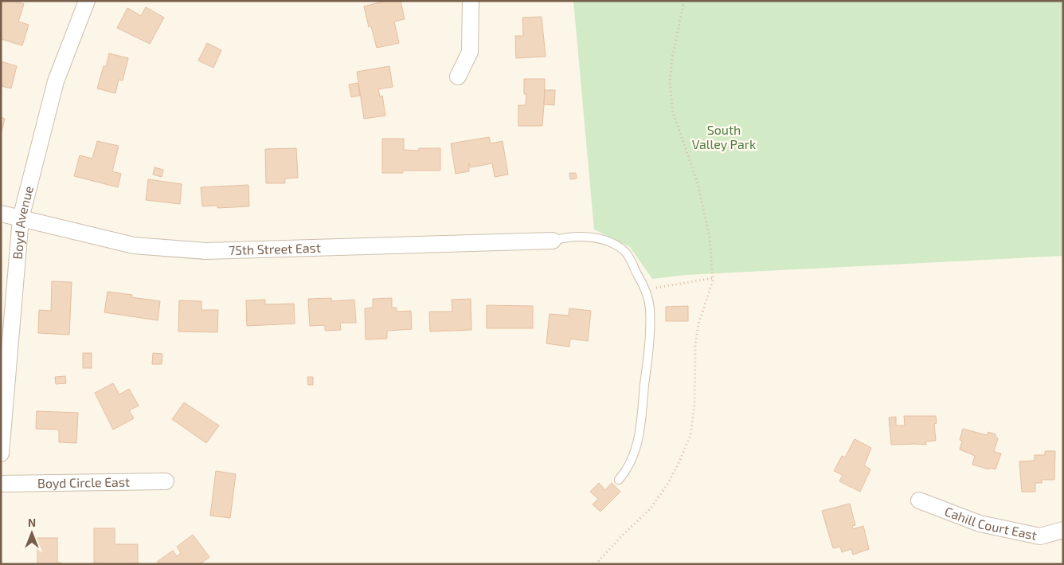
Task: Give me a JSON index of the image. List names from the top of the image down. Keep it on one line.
{"streets":{"street":["Boyd Avenue","75th Street East","Boyd Circle East","Cahill Court East"]},"crossings":[["Boyd Avenue","75th Street East"]],"parks":["South Valley Park"],"north":"top"}
